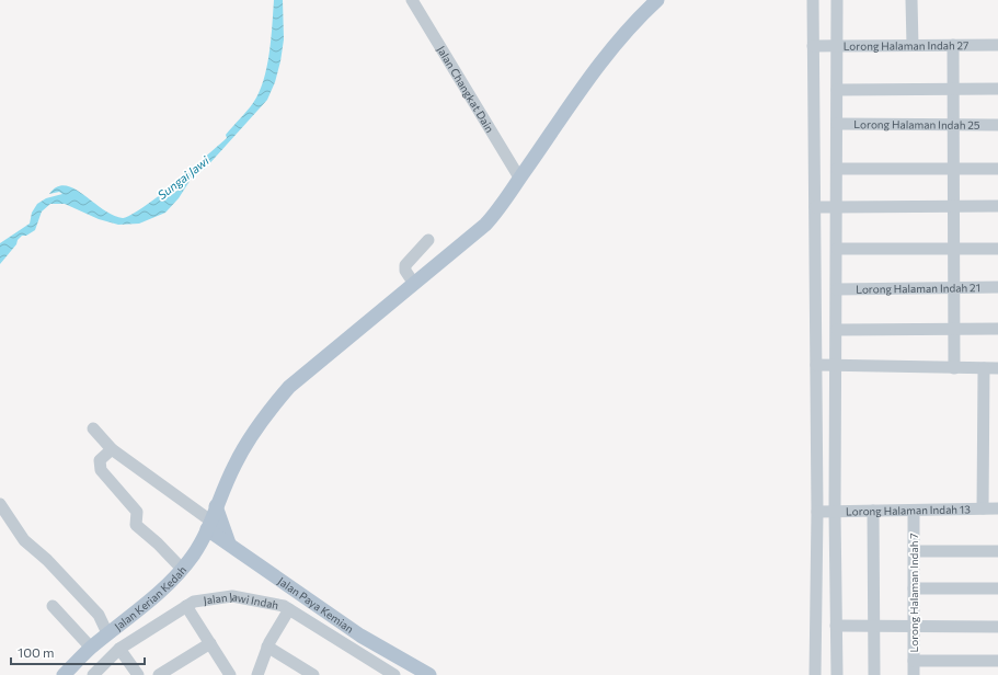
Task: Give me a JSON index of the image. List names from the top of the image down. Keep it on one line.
{"streets":{"main road":["Jalan Kerian Kedah","Jalan Paya Kemian"],"street":["Lorong Halaman Indah 27","Jalan Changkat Dain","Lorong Halaman Indah 25","Lorong Halaman Indah 21","Lorong Halaman Indah 13","Lorong Halaman Indah 7","Jalan Jawi Indah"]},"crossings":[["Jalan Changkat Dain","Jalan Kerian Kedah"],["Lorong Halaman Indah 13","Lorong Halaman Indah 7"],["Jalan Kerian Kedah","Jalan Paya Kemian"]],"water":["Sungai Jawi"],"scale_bar":"100 m"}
